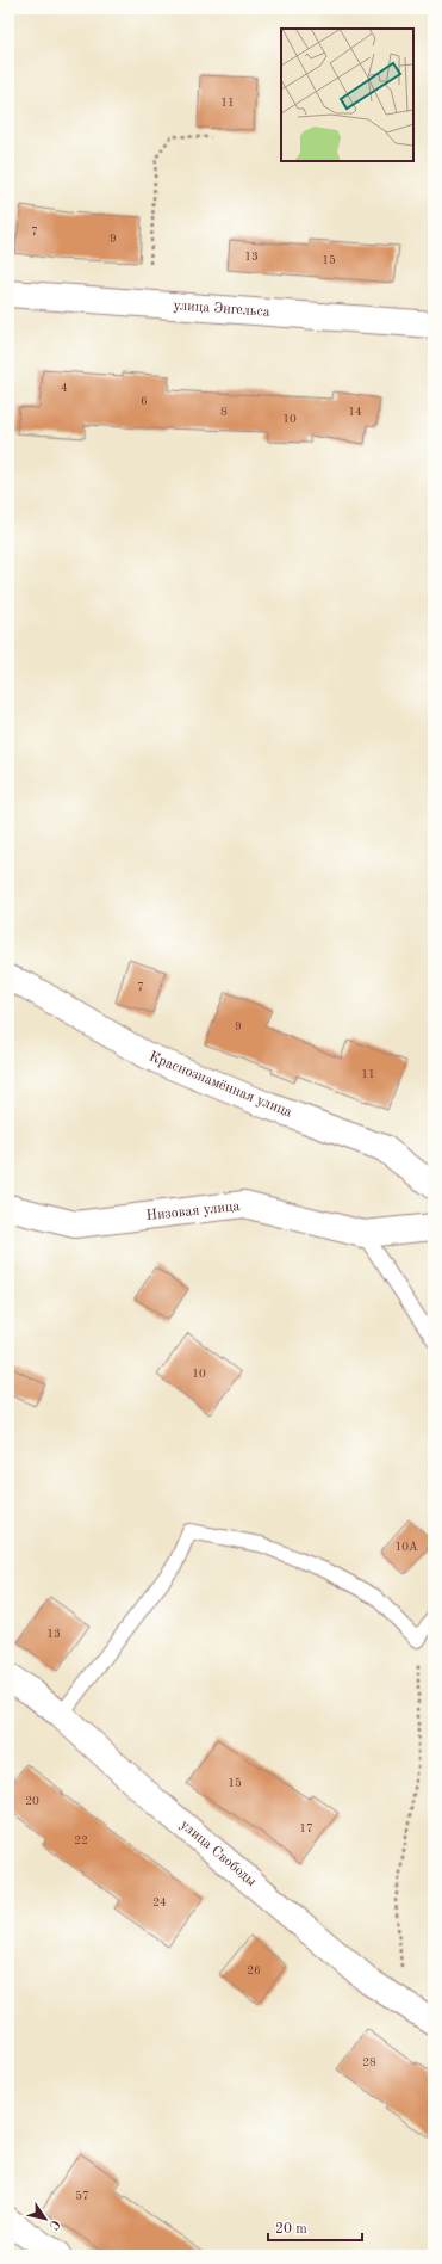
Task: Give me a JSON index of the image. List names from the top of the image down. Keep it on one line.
{"streets":{"street":["улица Энгельса","Краснознамённая улица","Низовая улица","улица Свободы"]},"house_numbers":["11","7","9","13","15","4","6","8","14","10","7","9","11","10","10А","13","15","20","17","22","24","26","28","57"],"scale_bar":"20 m","north":"bottom right"}
